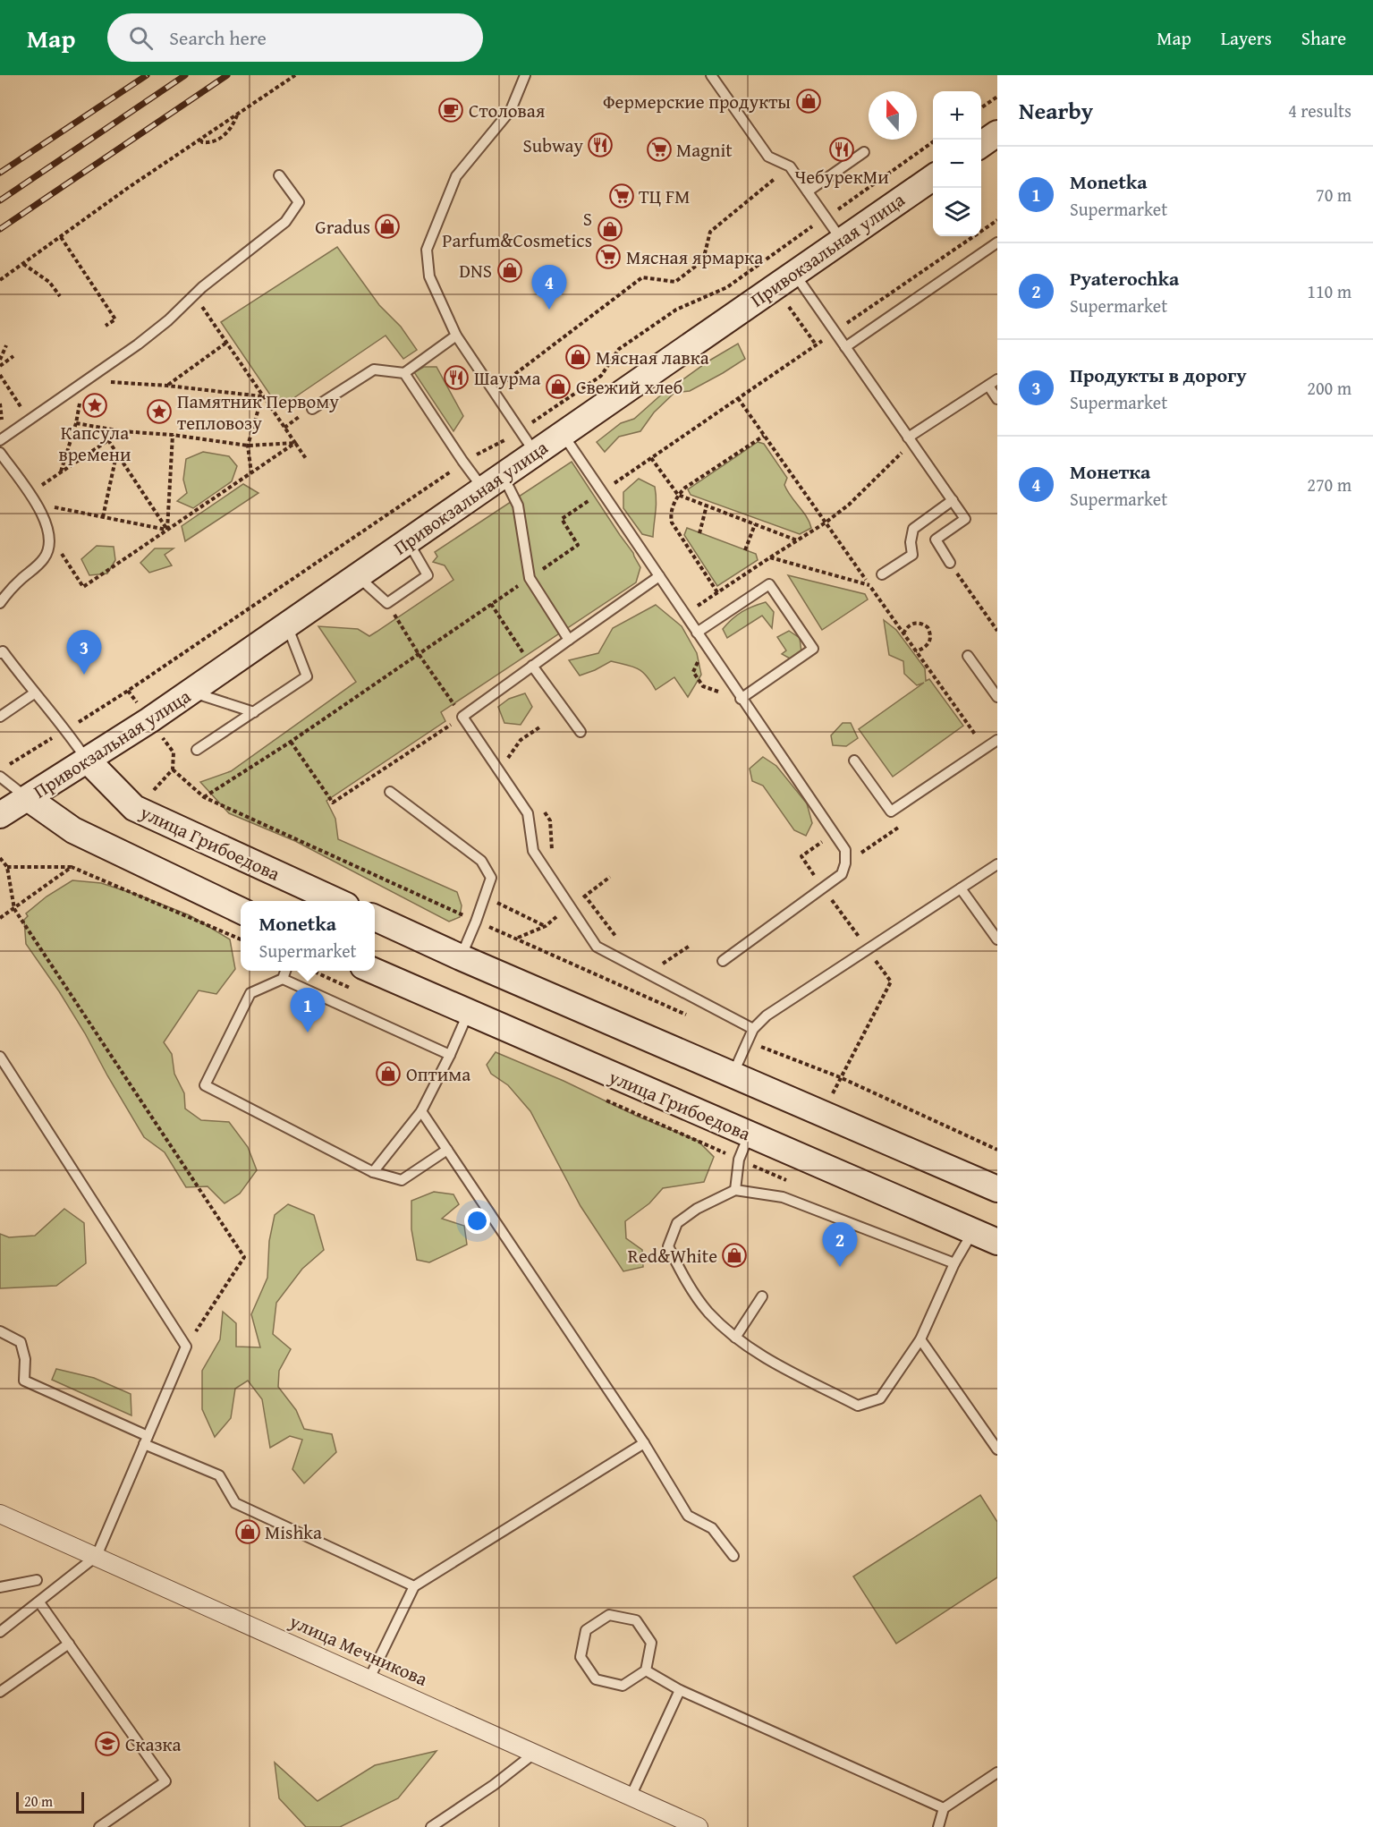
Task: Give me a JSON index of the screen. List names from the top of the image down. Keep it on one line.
{"streets":{"main road":["Привокзальная улица","улица Грибоедова"],"street":["улица Мечникова"]},"crossings":[["Привокзальная улица","улица Грибоедова"]],"places":{"shop":["Фермерские продукты","Gradus","S Parfum&Cosmetics","DNS","Мясная лавка","Свежий хлеб","Оптима","Red&White","Mishka"],"cafe":["Столовая"],"restaurant":["Subway","ЧебурекМи","Шаурма"],"supermarket":["Magnit","ТЦ FM","Мясная ярмарка"],"place":["Капсула времени","Памятник Первому тепловозу"],"school or university":["Сказка"]},"scale_bar":"20 m","north":"top","page":{"header":"Map","search":"Search here","nav":["Map","Layers","Share"],"heading":["Nearby","4 results"],"map_buttons":["+","−"],"list":[{"mark":"1","name":"Monetka","note":"Supermarket","value":"70 m"},{"mark":"2","name":"Pyaterochka","note":"Supermarket","value":"110 m"},{"mark":"3","name":"Продукты в дорогу","note":"Supermarket","value":"200 m"},{"mark":"4","name":"Монетка","note":"Supermarket","value":"270 m"}],"pins":["4","3","1","2"],"popup":["Monetka","Supermarket"],"scale":"20 m"}}
